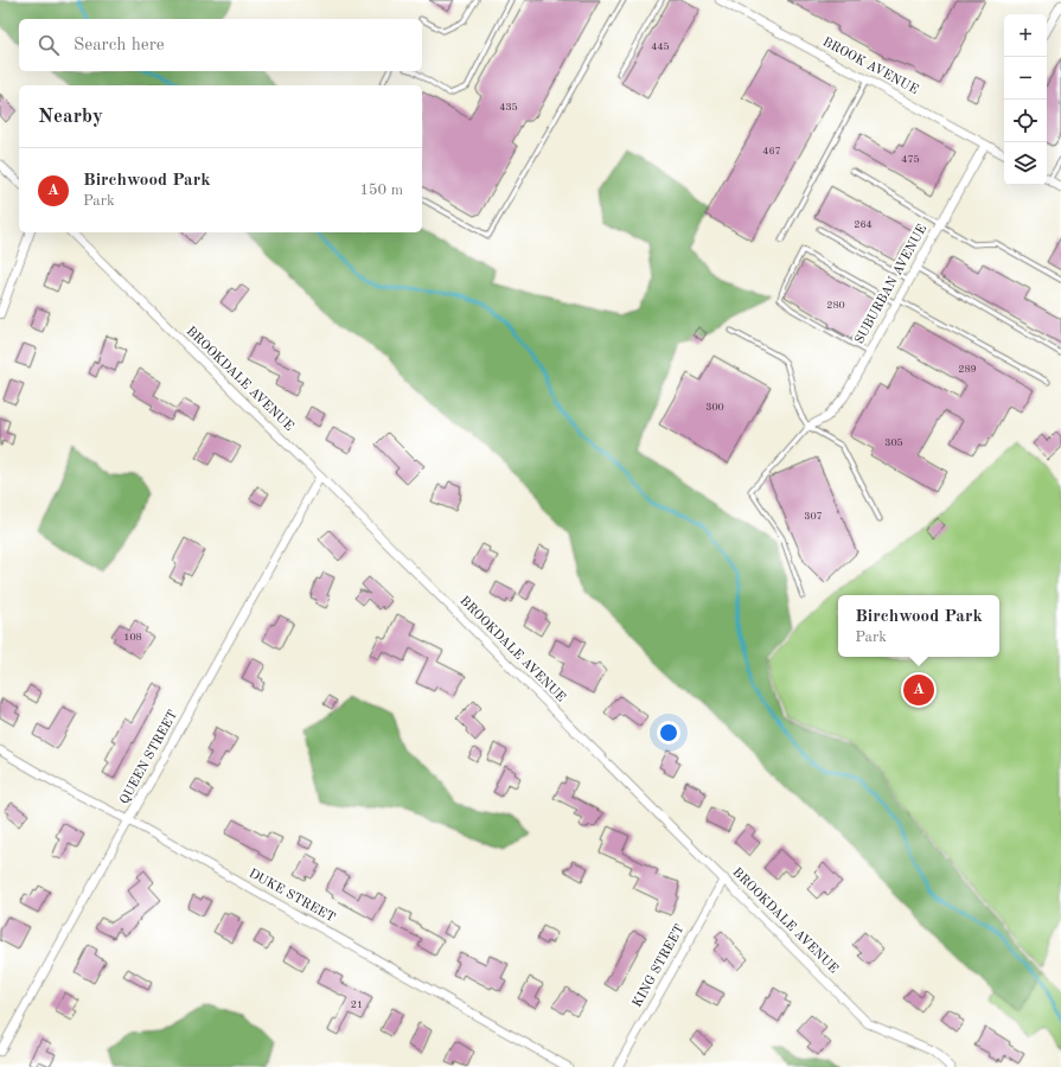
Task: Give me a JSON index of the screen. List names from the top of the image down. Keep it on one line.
{"streets":{"street":["BROOK AVENUE","SUBURBAN AVENUE","BROOKDALE AVENUE","QUEEN STREET","DUKE STREET","KING STREET"]},"crossings":[["BROOK AVENUE","SUBURBAN AVENUE"],["BROOKDALE AVENUE","QUEEN STREET"],["BROOKDALE AVENUE","KING STREET"],["QUEEN STREET","DUKE STREET"]],"house_numbers":["445","435","467","475","264","280","289","300","305","307","108","21"],"page":{"map_buttons":["+","−"],"search":"Search here","heading":"Nearby","list":[{"mark":"A","name":"Birchwood Park","note":"Park","value":"150 m"}],"popup":["Birchwood Park","Park"],"pins":"A"}}
